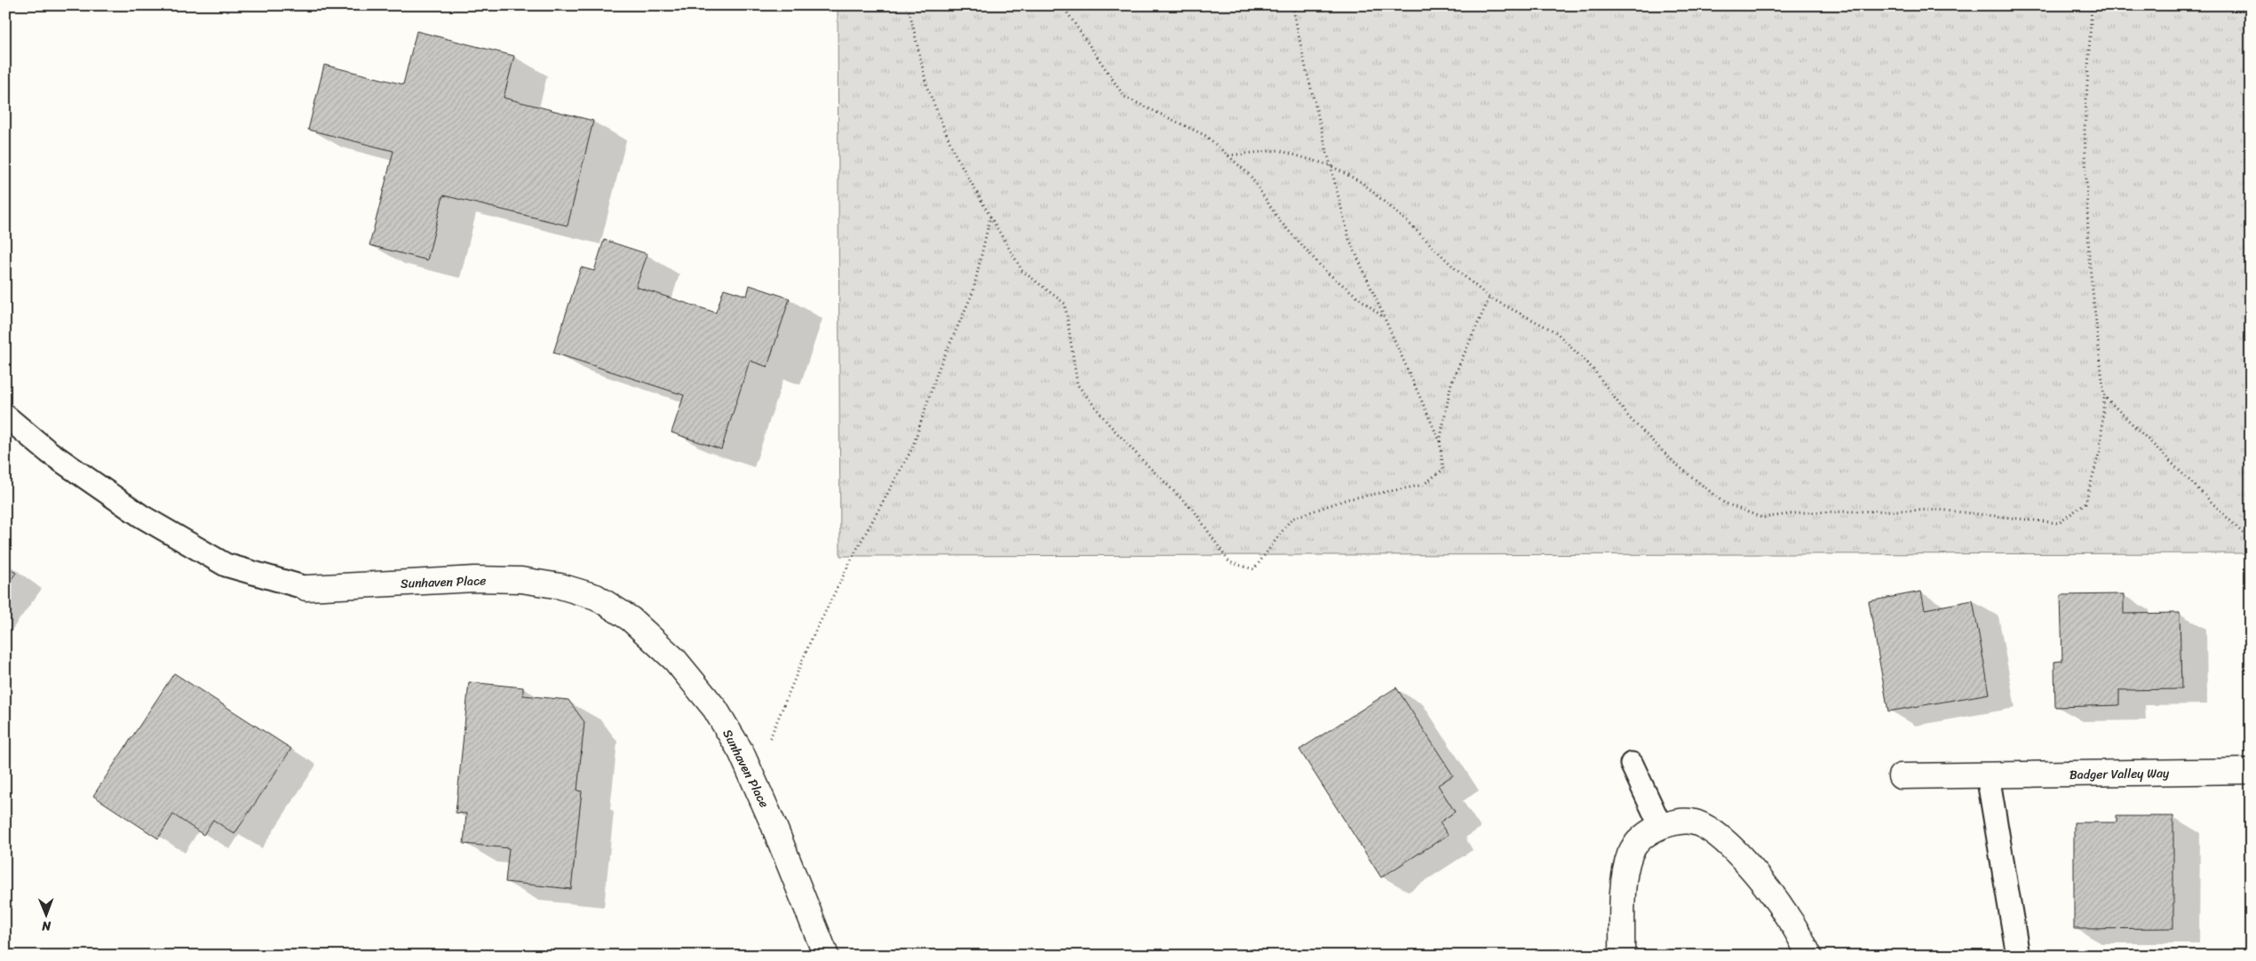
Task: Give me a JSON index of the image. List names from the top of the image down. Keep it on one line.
{"streets":{"street":["Sunhaven Place","Badger Valley Way"]},"north":"bottom"}
